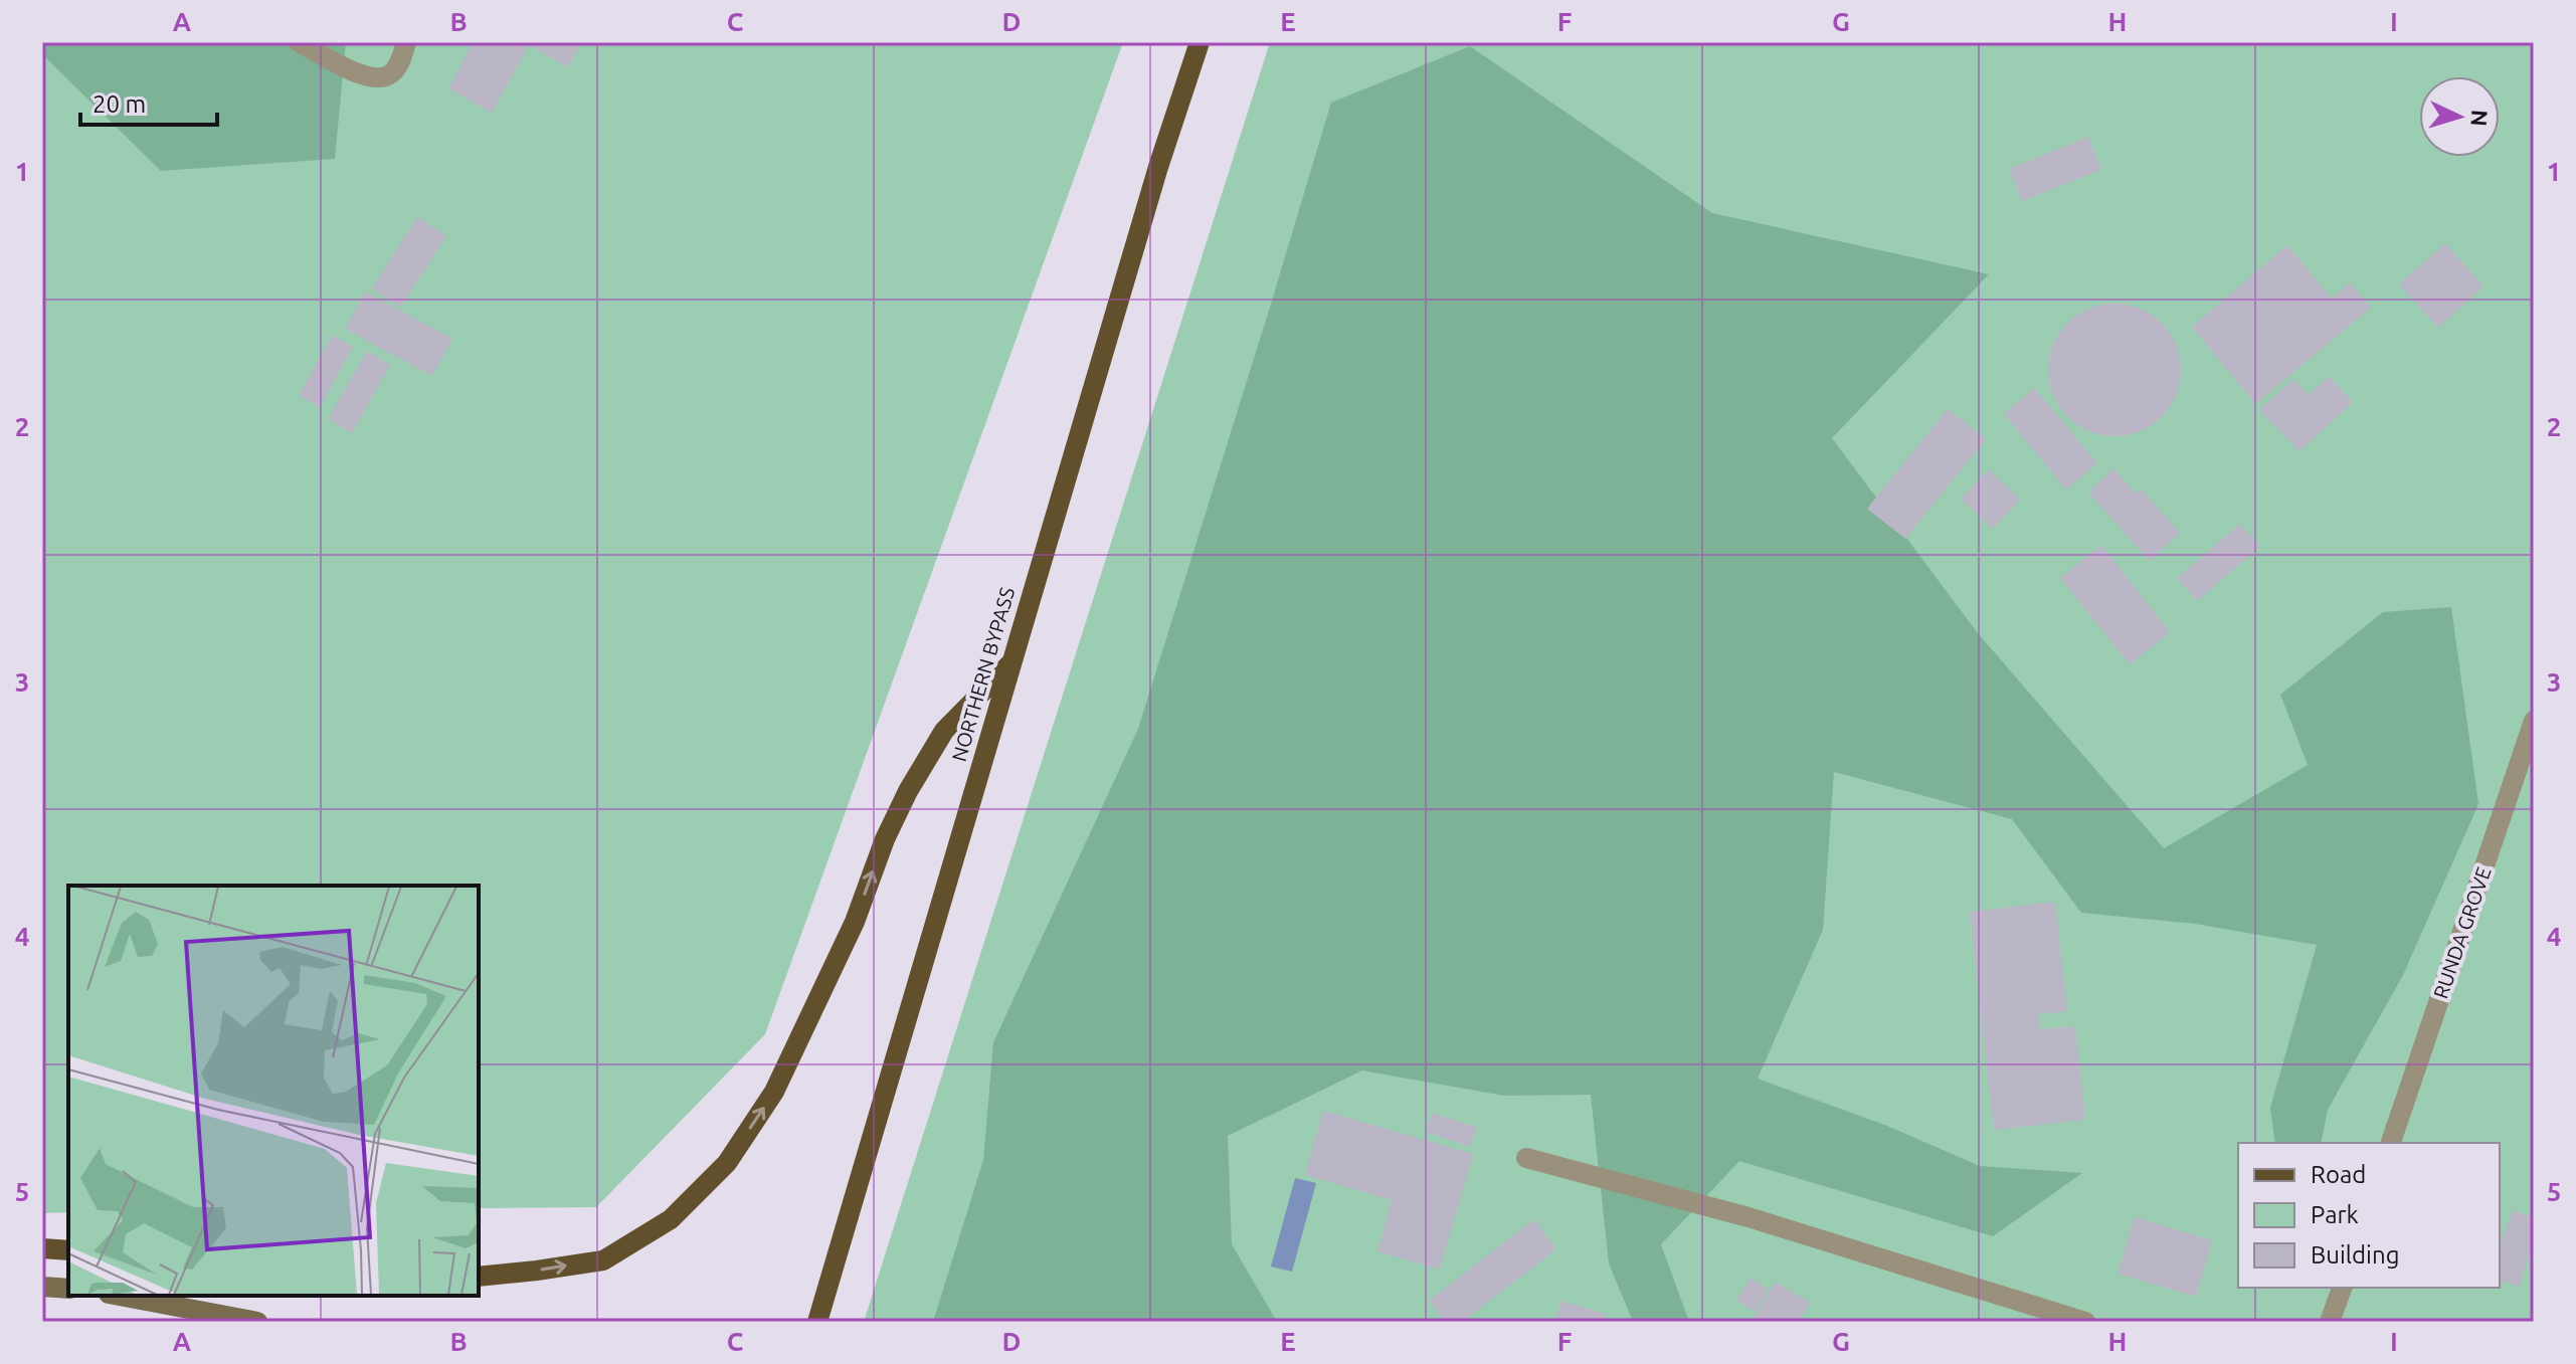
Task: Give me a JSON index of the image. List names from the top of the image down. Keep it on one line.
{"streets":{"main road":["NORTHERN BYPASS"],"street":["RUNDA GROVE"]},"legend":["Road","Park","Building"],"scale_bar":"20 m","north":"right","grid":{"columns":["A","B","C","D","E","F","G","H","I"],"rows":["1","2","3","4","5"]}}
